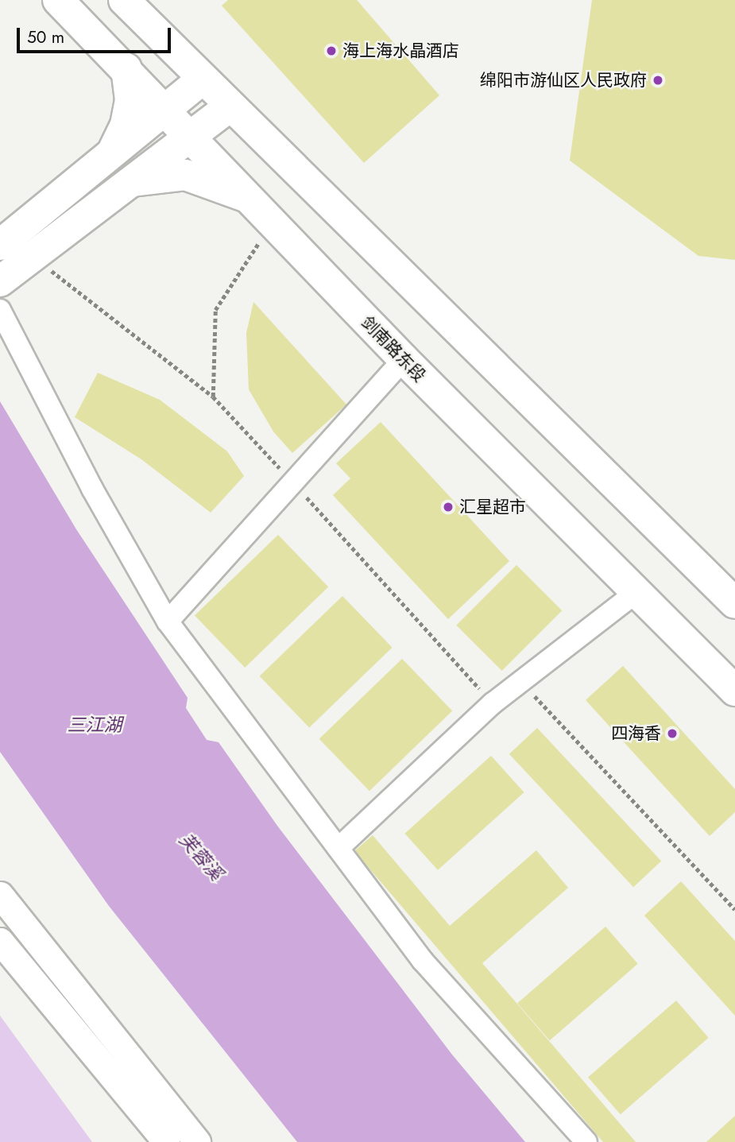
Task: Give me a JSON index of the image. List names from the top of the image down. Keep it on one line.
{"streets":{"main road":["剑南路东段"]},"water":["三江湖","芙蓉溪"],"places":["海上海水晶酒店","绵阳市游仙区人民政府","汇星超市","四海香"],"scale_bar":"50 m"}
